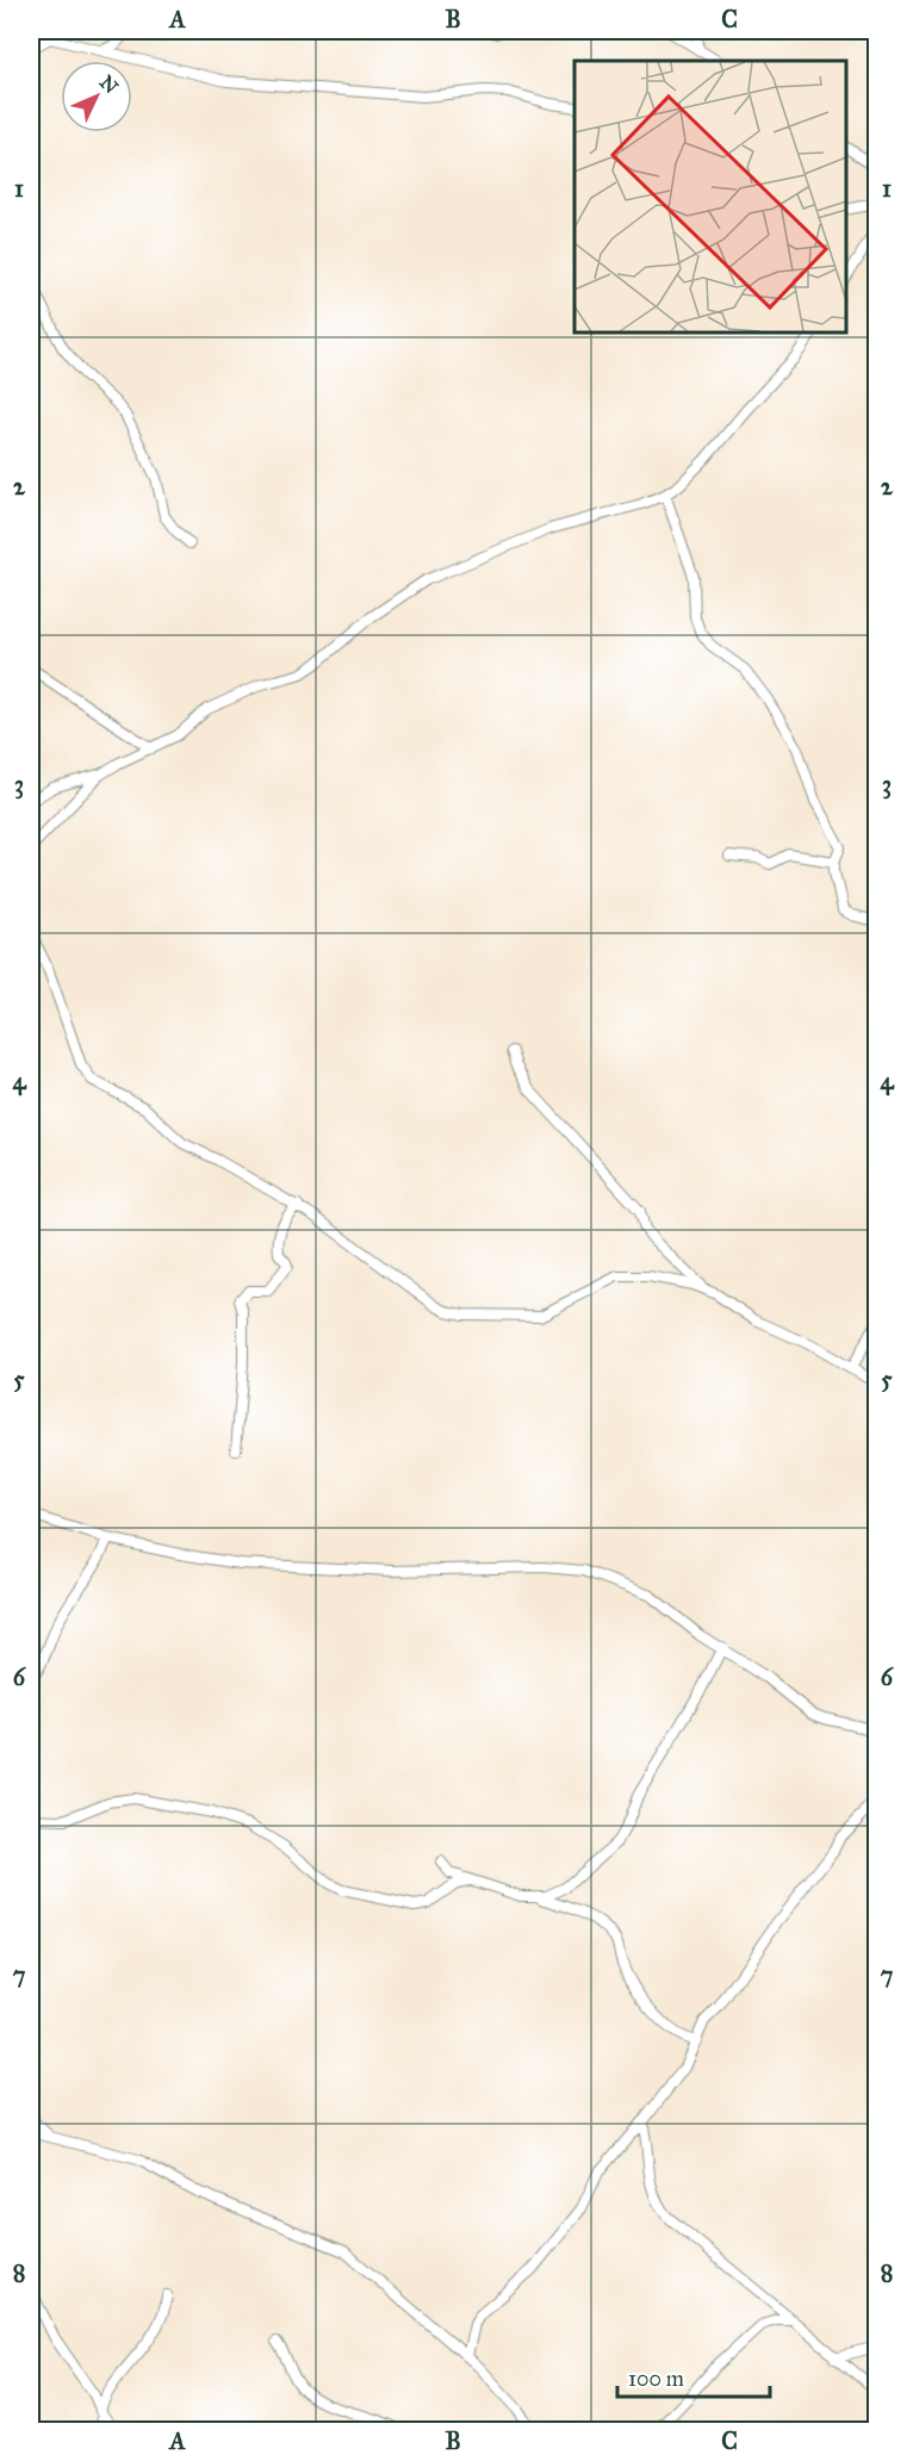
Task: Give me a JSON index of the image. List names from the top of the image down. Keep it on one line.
{"scale_bar":"100 m","north":"top right","grid":{"columns":["A","B","C"],"rows":["1","2","3","4","5","6","7","8"]}}
